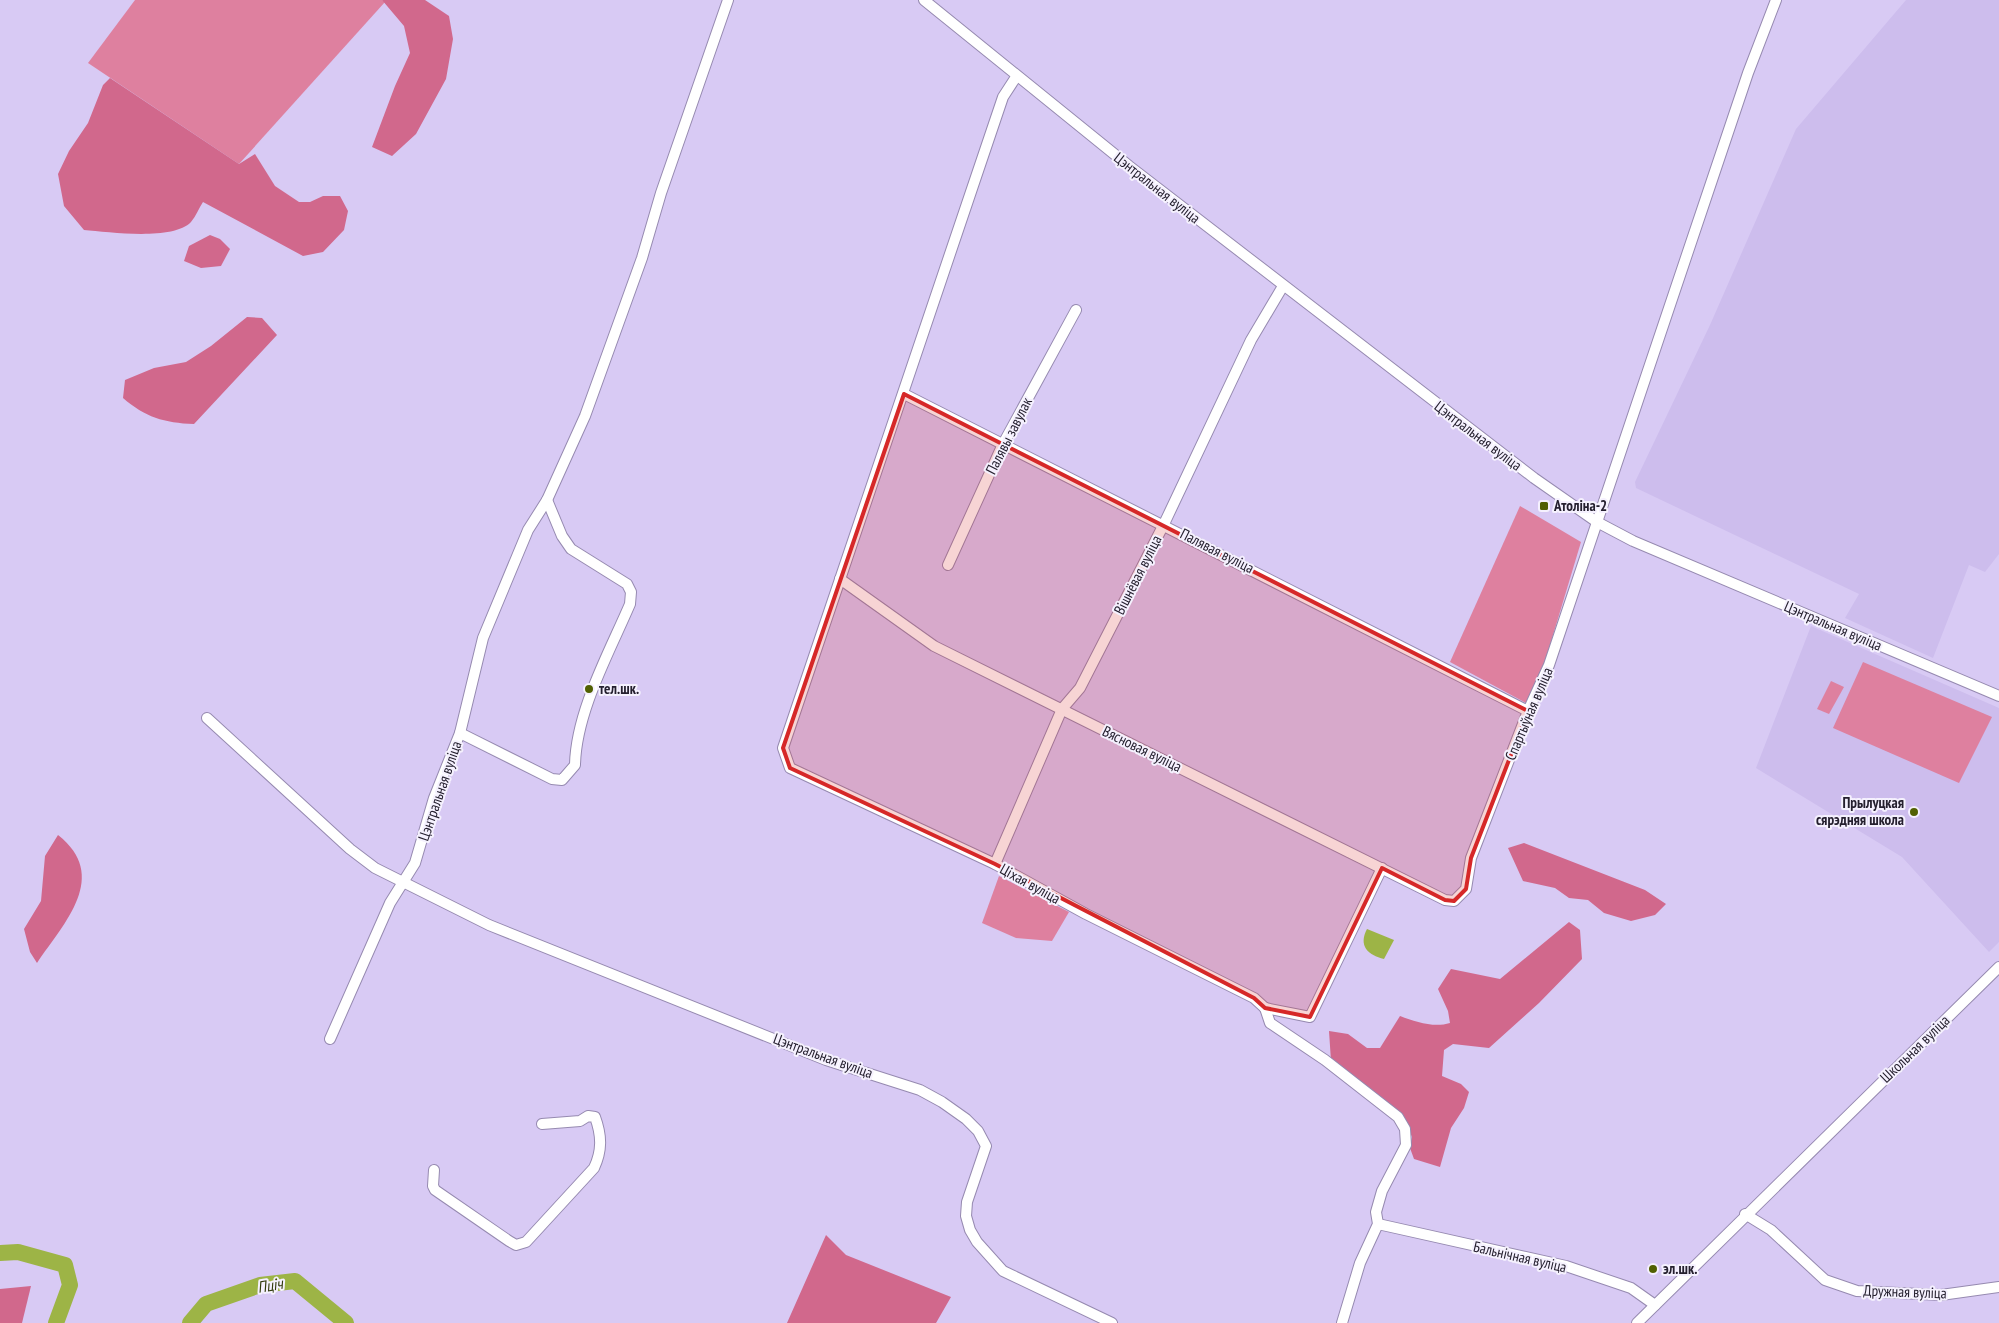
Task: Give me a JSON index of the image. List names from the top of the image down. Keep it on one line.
{"streets":{"street":["Цэнтральная вуліца","Палявы завулак","Палявая вуліца","Вішнёвая вуліца","Спартыўная вуліца","Вясновая вуліца","Ціхая вуліца","Школьная вуліца","Бальнічная вуліца","Дружная вуліца"]},"crossings":[["Цэнтральная вуліца","Вішнёвая вуліца"],["Цэнтральная вуліца","Спартыўная вуліца"],["Палявы завулак","Палявая вуліца"],["Палявая вуліца","Вішнёвая вуліца"],["Палявая вуліца","Спартыўная вуліца"],["Вішнёвая вуліца","Вясновая вуліца"],["Вішнёвая вуліца","Ціхая вуліца"],["Спартыўная вуліца","Вясновая вуліца"],["Вясновая вуліца","Ціхая вуліца"],["Школьная вуліца","Дружная вуліца"]],"water":["Пціч"],"places":{"transit":["Атоліна-2"],"other":["тел.шк.","Прылуцкая сярэдняя школа","эл.шк."]}}
